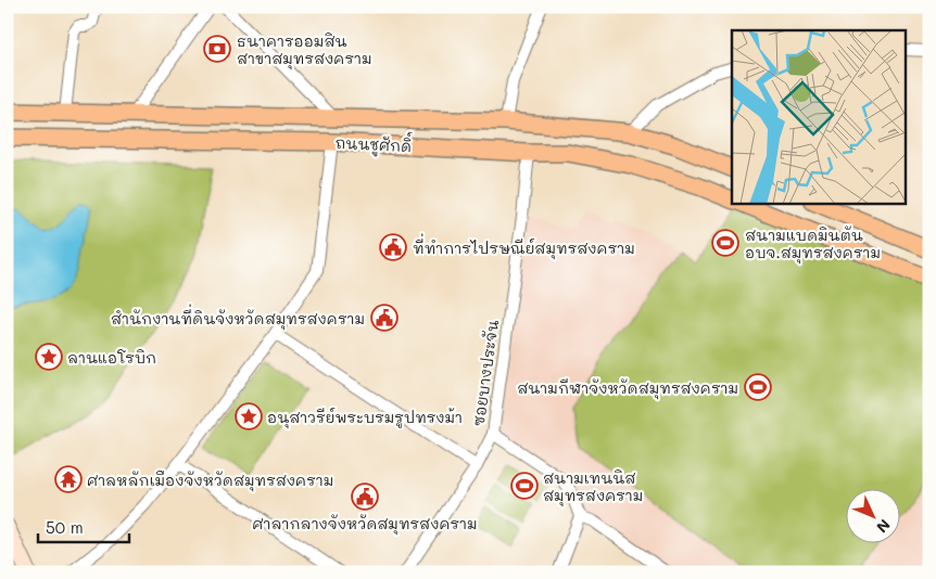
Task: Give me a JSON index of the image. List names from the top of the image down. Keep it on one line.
{"streets":{"main road":["ถนนชูศักดิ์"],"street":["ซอยบางประจัน"]},"crossings":[["ถนนชูศักดิ์","ซอยบางประจัน"]],"places":{"bank":["ธนาคารออมสิน สาขาสมุทรสงคราม"],"sports":["สนามแบดมินตัน อบจ.สมุทรสงคราม","สนามกีฬาจังหวัดสมุทรสงคราม","สนามเทนนิส สมุทรสงคราม"],"public building":["ที่ทำการไปรษณีย์สมุทรสงคราม","สำนักงานที่ดินจังหวัดสมุทรสงคราม","ศาลากลางจังหวัดสมุทรสงคราม"],"place":["ลานแอโรบิก","อนุสาวรีย์พระบรมรูปทรงม้า"],"temple":["ศาลหลักเมืองจังหวัดสมุทรสงคราม"]},"scale_bar":"50 m","north":"bottom right"}
